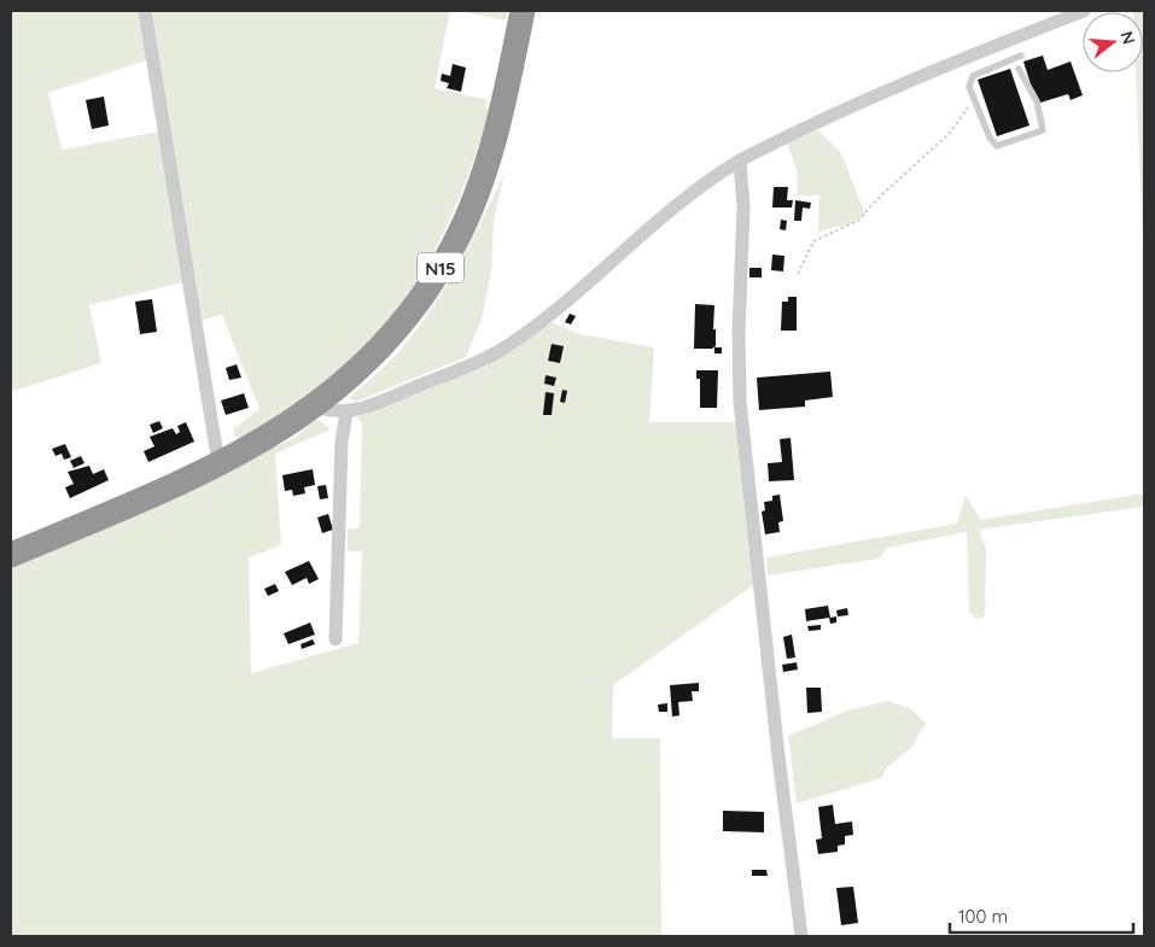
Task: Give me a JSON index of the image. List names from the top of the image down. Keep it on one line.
{"streets":{"highway":["N15"]},"scale_bar":"100 m","north":"right"}
